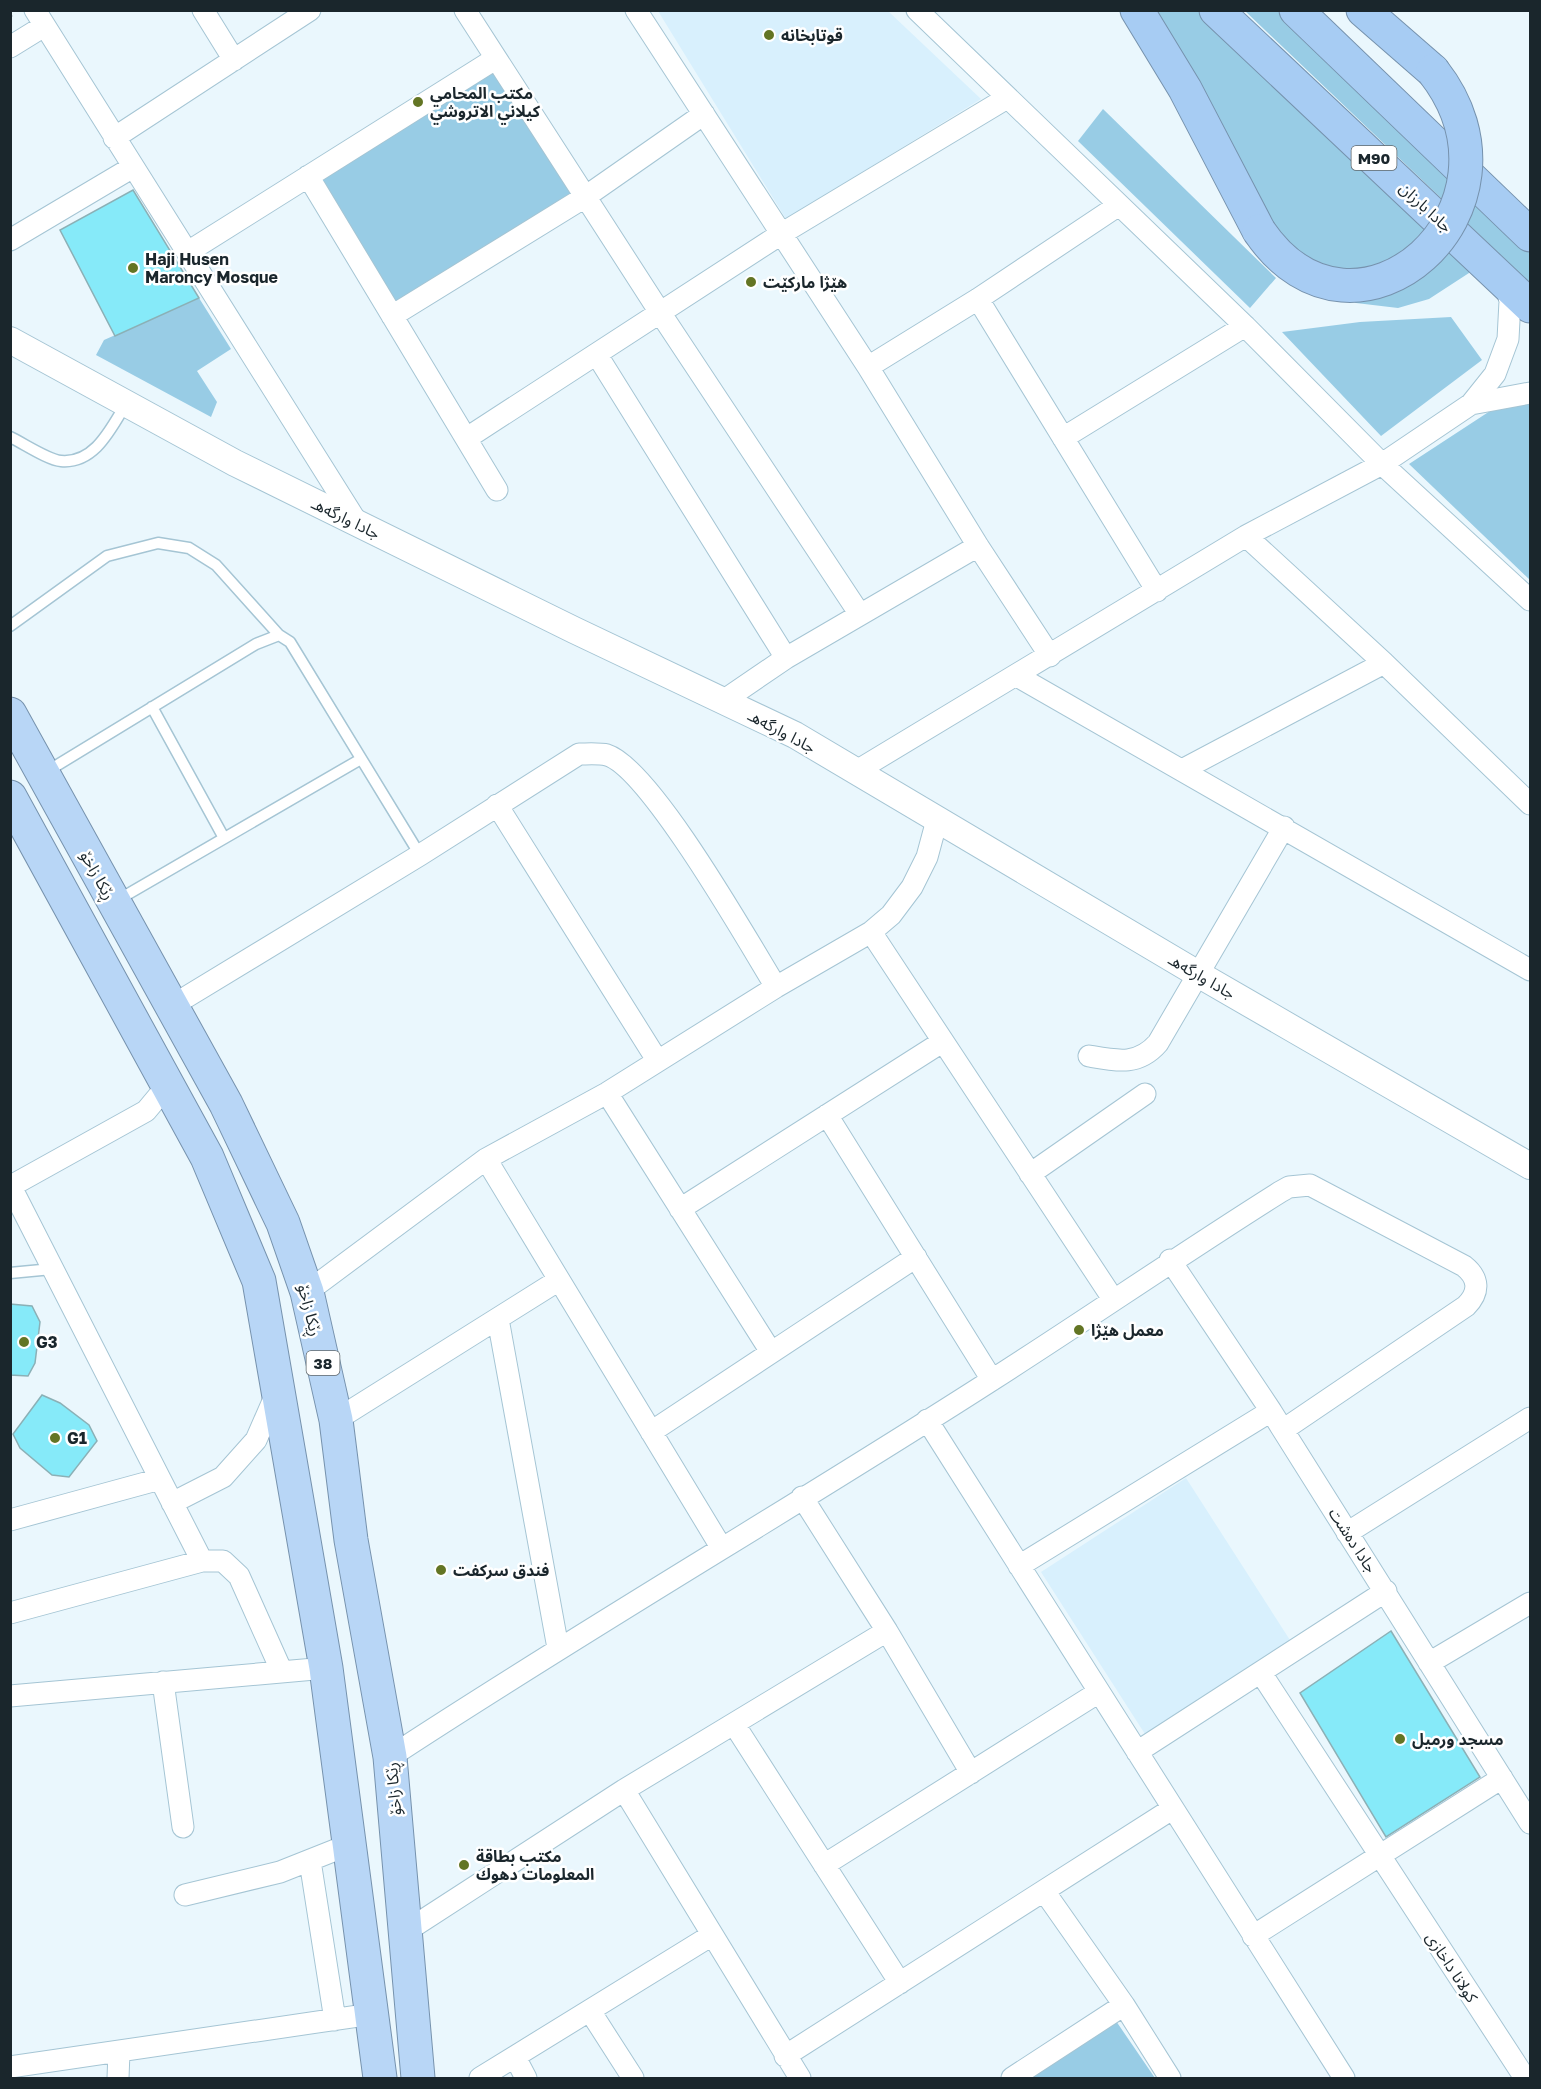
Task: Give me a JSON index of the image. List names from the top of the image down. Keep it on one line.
{"streets":{"highway":["M90","جادا بارزان","ڕێکا زاخۆ","38"],"street":["جادا وارگه‌هـ","جادا دەشت","کولانا داخازی"]},"places":["قوتابخانه","مكتب المحامي كيلاني الاتروشي","Haji Husen Maroncy Mosque","هێژا ماركێت","معمل ھێژا","G3","G1","فندق سركفت","مسجد ورميل","مكتب بطاقة المعلومات دهوك"]}
